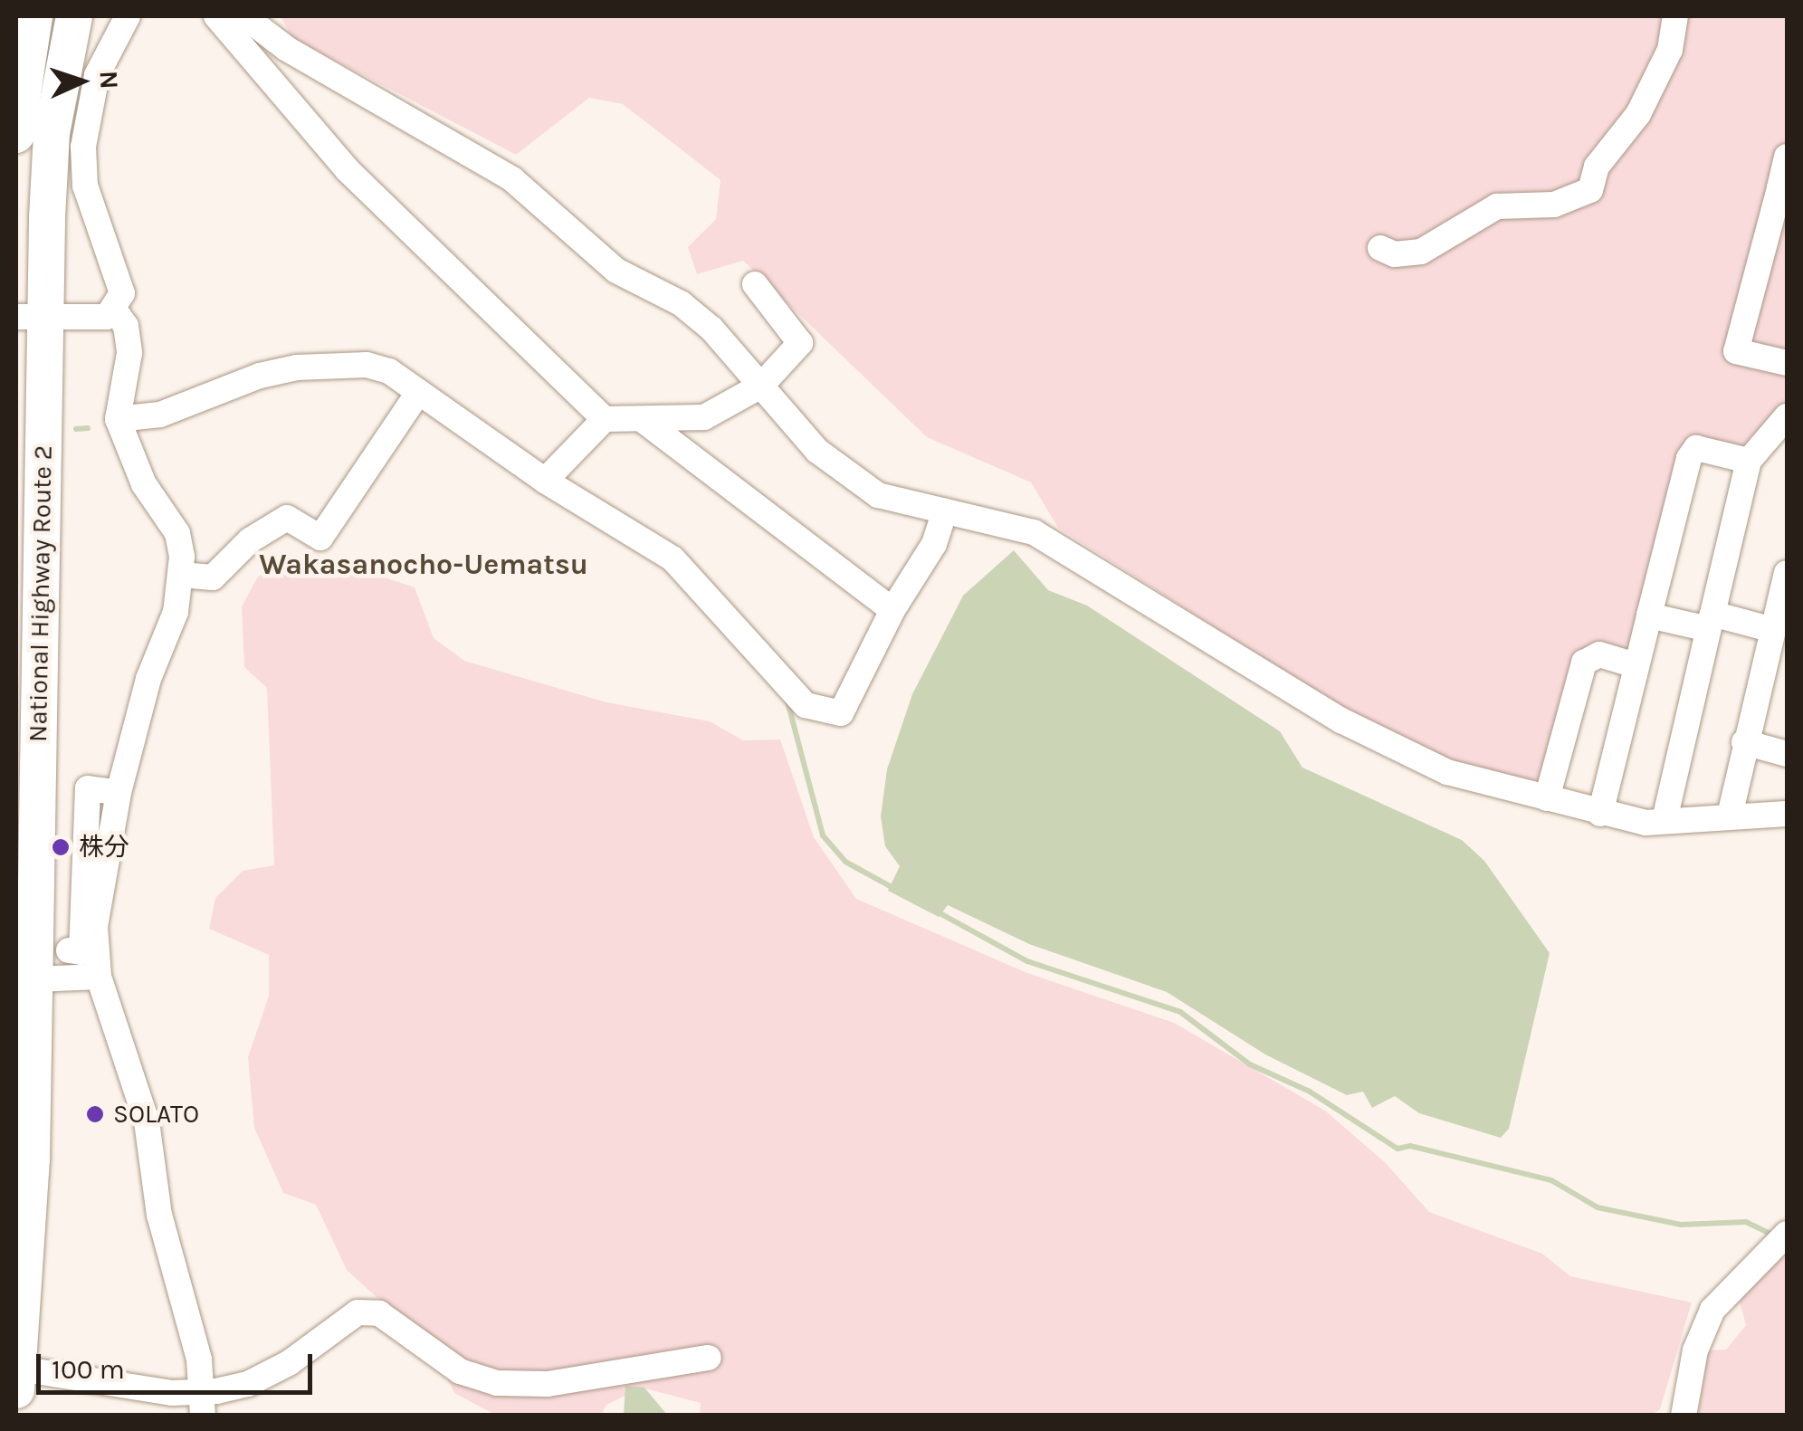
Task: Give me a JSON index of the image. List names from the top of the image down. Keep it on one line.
{"streets":{"highway":["National Highway Route 2"]},"districts":["Wakasanocho-Uematsu"],"places":["株分","SOLATO"],"scale_bar":"100 m","north":"right"}
